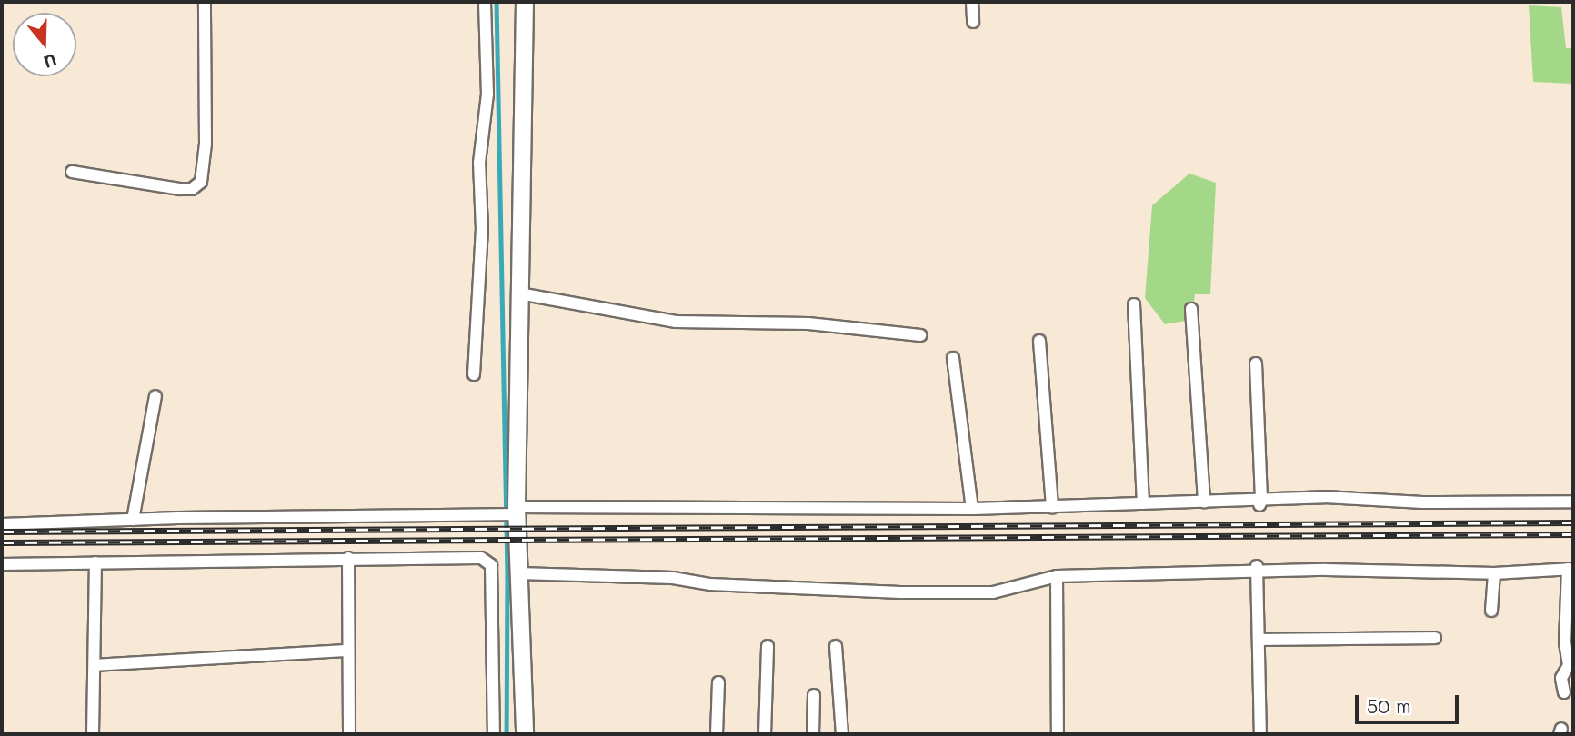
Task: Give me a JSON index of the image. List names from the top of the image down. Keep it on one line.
{"scale_bar":"50 m","north":"bottom"}
